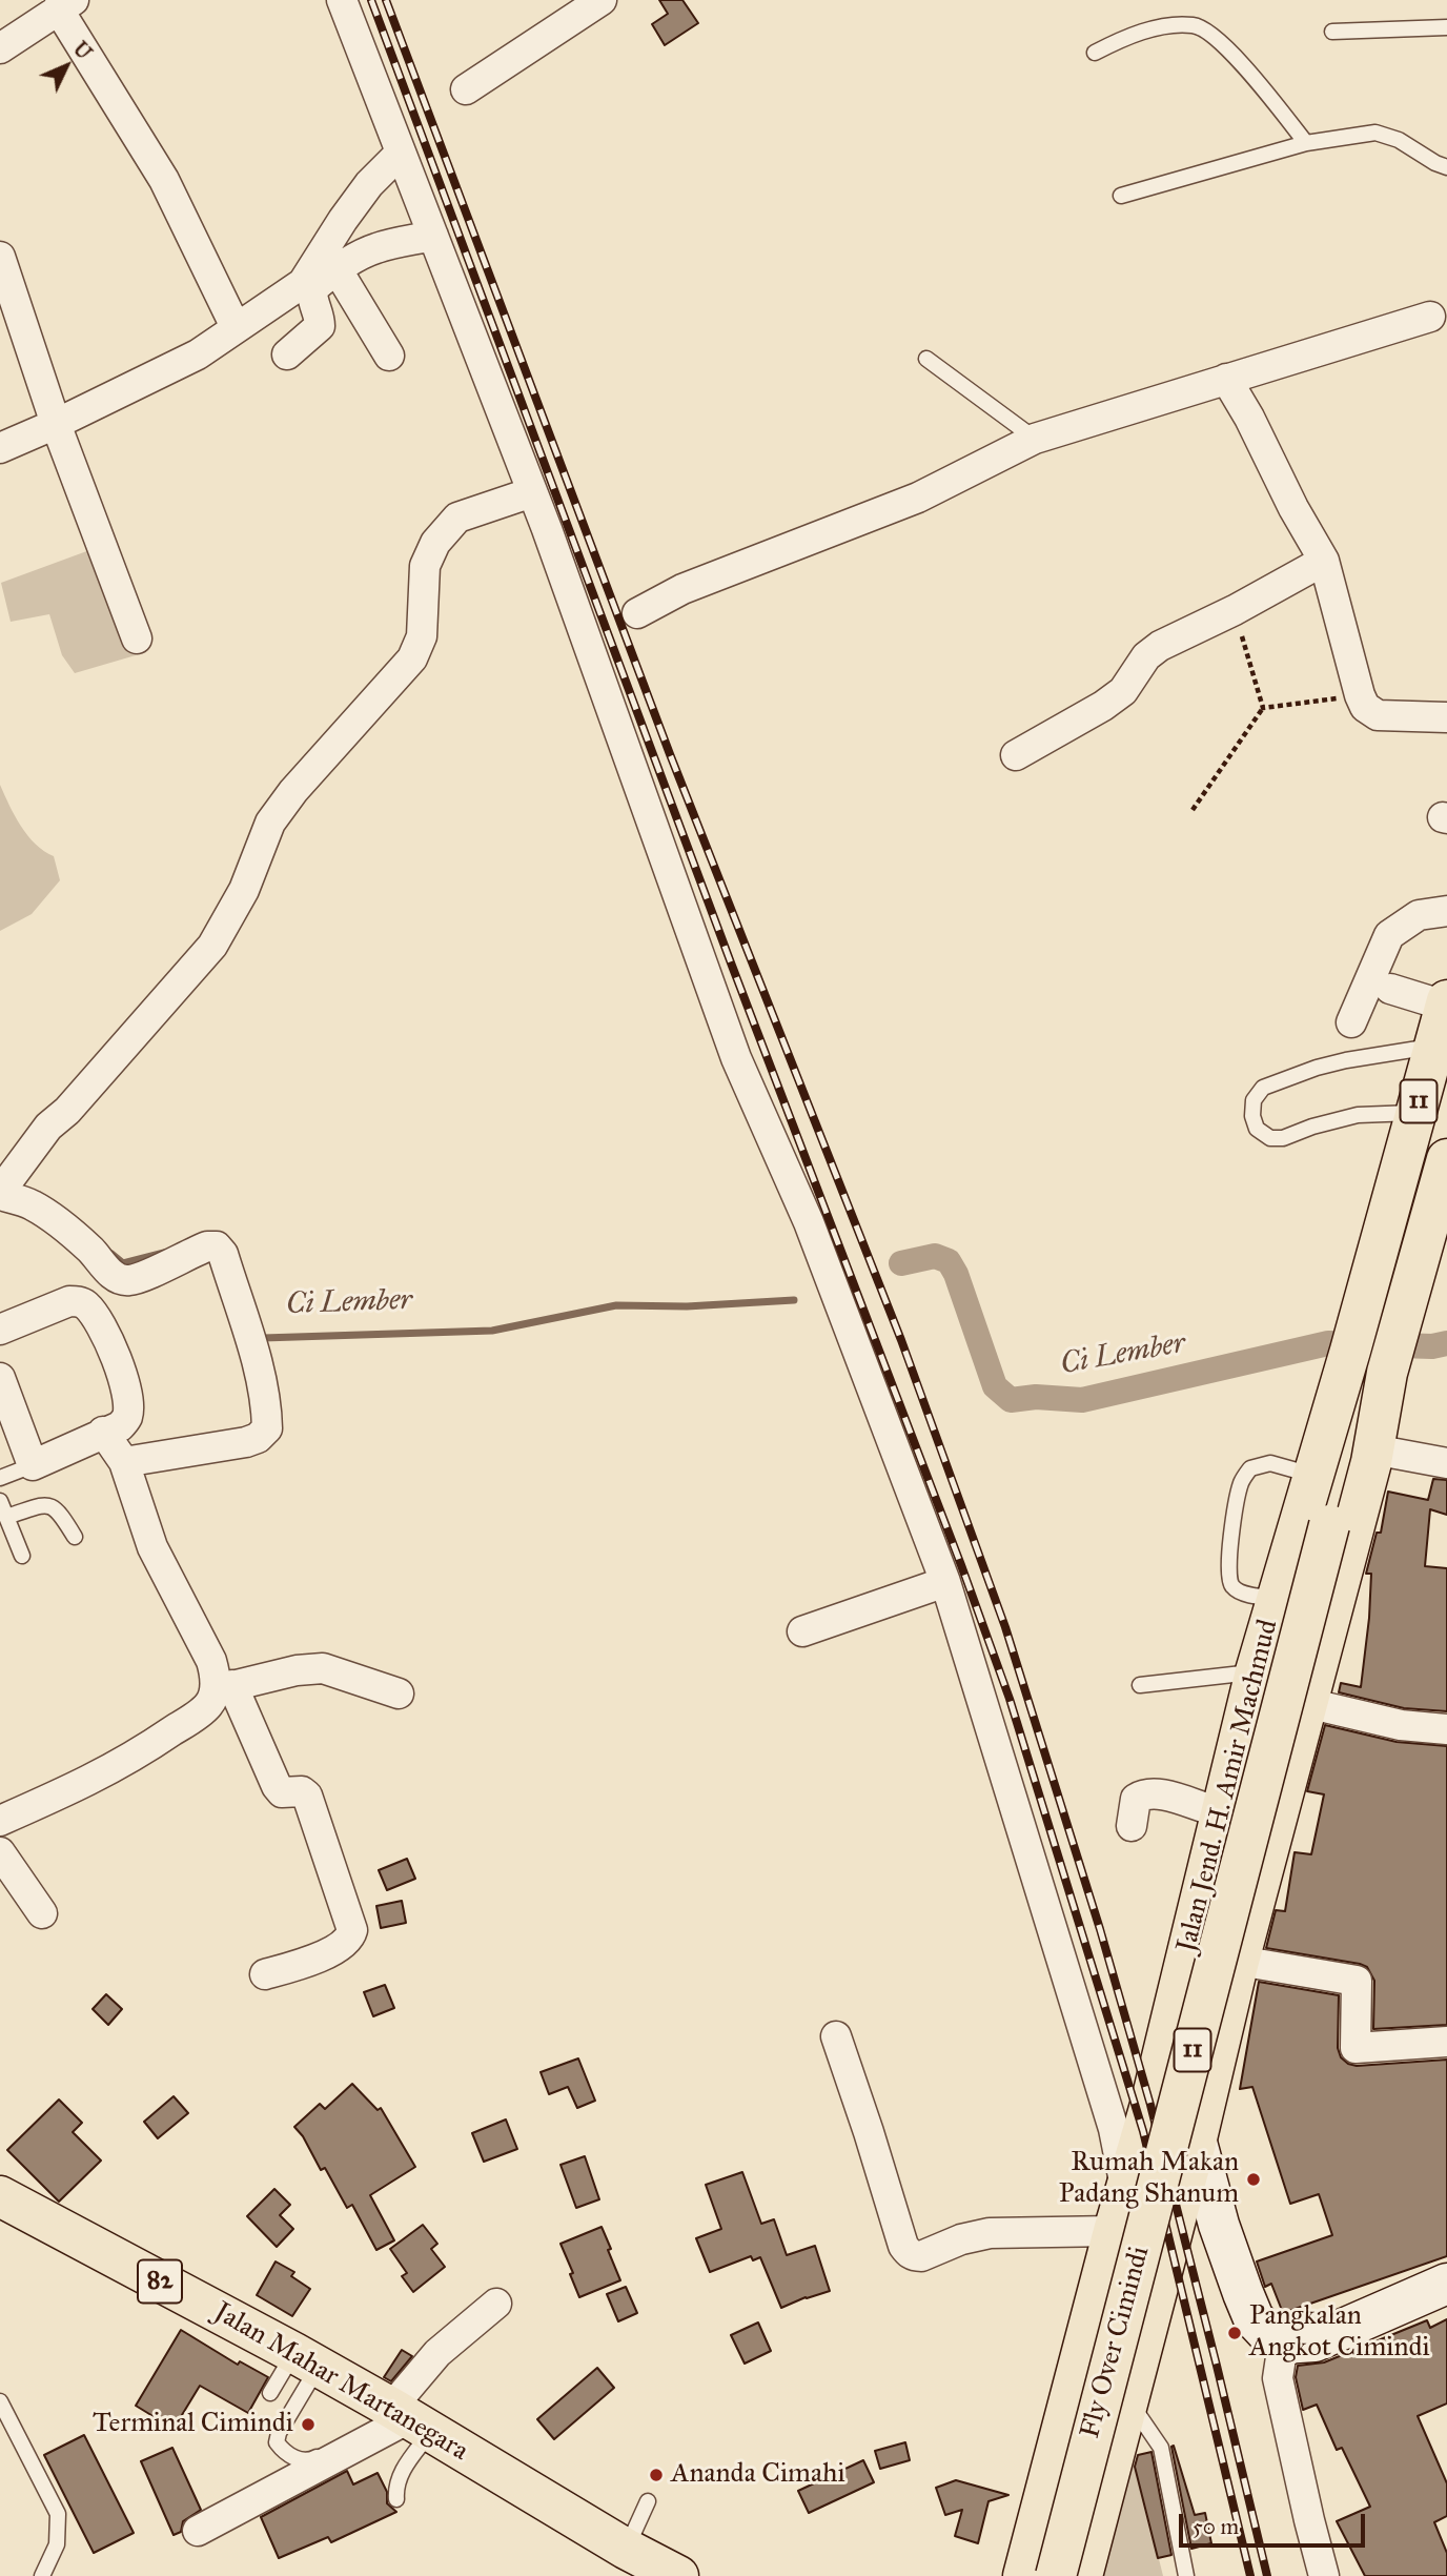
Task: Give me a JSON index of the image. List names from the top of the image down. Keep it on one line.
{"streets":{"main road":["11","Jalan Jend. H. Amir Machmud","82","Fly Over Cimindi","Jalan Mahar Martanegara"]},"crossings":[["11","Fly Over Cimindi"],["Jalan Jend. H. Amir Machmud","Fly Over Cimindi"]],"water":["Ci Lember"],"places":["Rumah Makan Padang Shanum","Pangkalan Angkot Cimindi","Terminal Cimindi","Ananda Cimahi"],"scale_bar":"50 m","north":"top right"}
